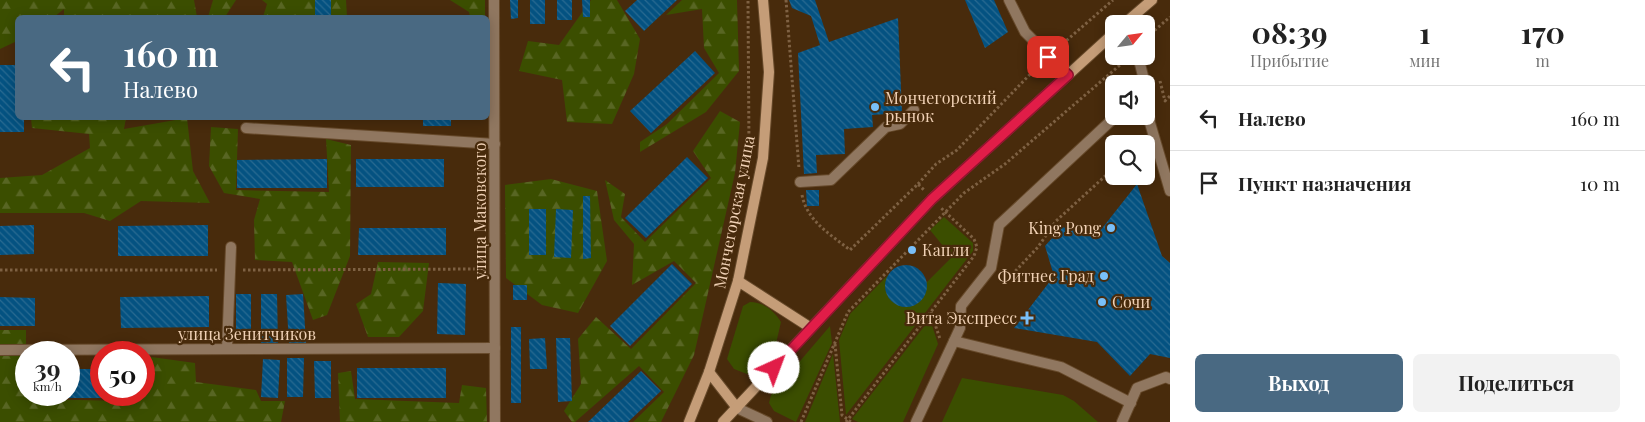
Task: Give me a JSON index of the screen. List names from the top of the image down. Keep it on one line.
{"streets":{"main road":["Мончегорская улица"],"street":["улица Маковского","улица Зенитчиков"]},"crossings":[["улица Маковского","улица Зенитчиков"]],"places":{"other":["Мончегорский рынок","King Pong","Капли","Фитнес Град","Сочи"],"health":["Вита Экспресс"]},"north":"top right","page":{"eta":["08:39","Прибытие","1","мин","170","m"],"turn":["160 m","Налево"],"list":[{"name":"Налево","value":"160 m"},{"name":"Пункт назначения","value":"10 m"}],"speed":"39 km/h","limit":"50","buttons":["Выход","Поделиться"]}}
